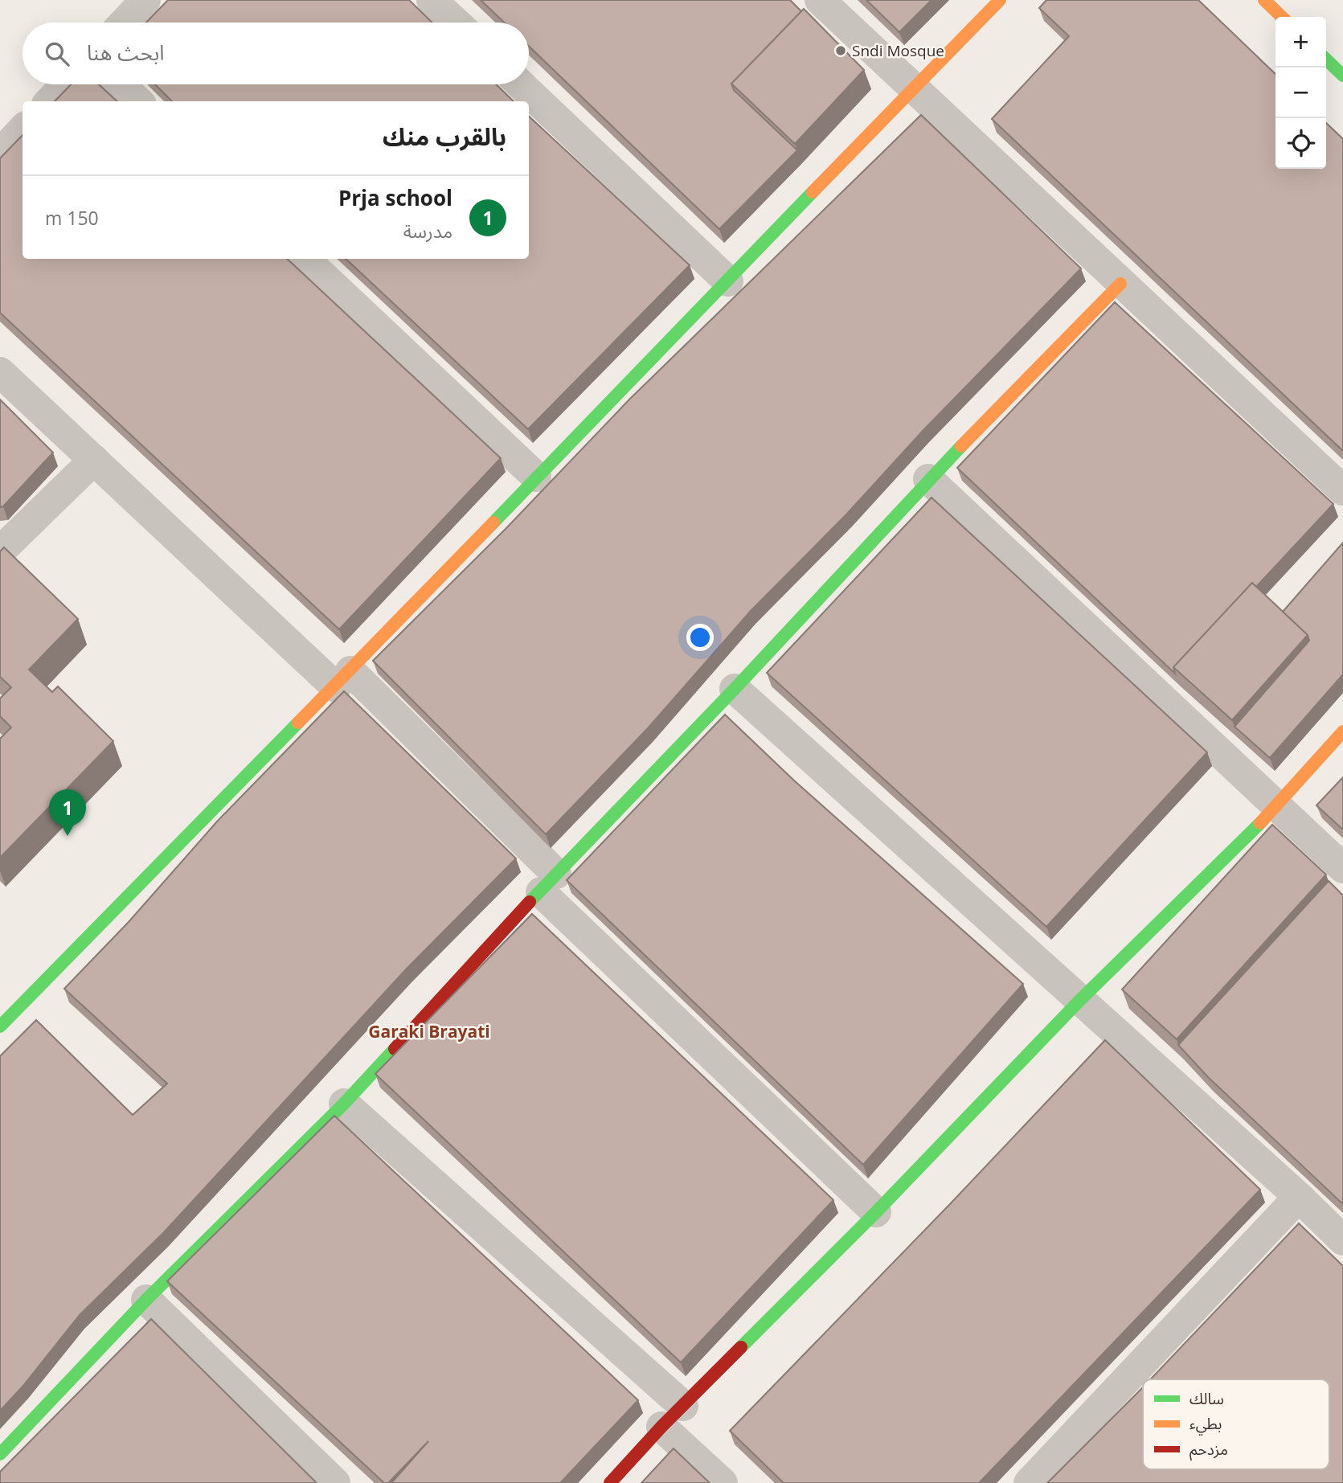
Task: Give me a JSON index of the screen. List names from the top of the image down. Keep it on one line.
{"districts":["Garaki Brayati"],"places":["Sndi Mosque"],"legend":["سالك","بطيء","مزدحم"],"page":{"map_buttons":["+","−"],"search":"ابحث هنا","heading":"بالقرب منك","list":[{"mark":"1","name":"Prja school","note":"مدرسة","value":"150 m"}],"pins":"1"}}
